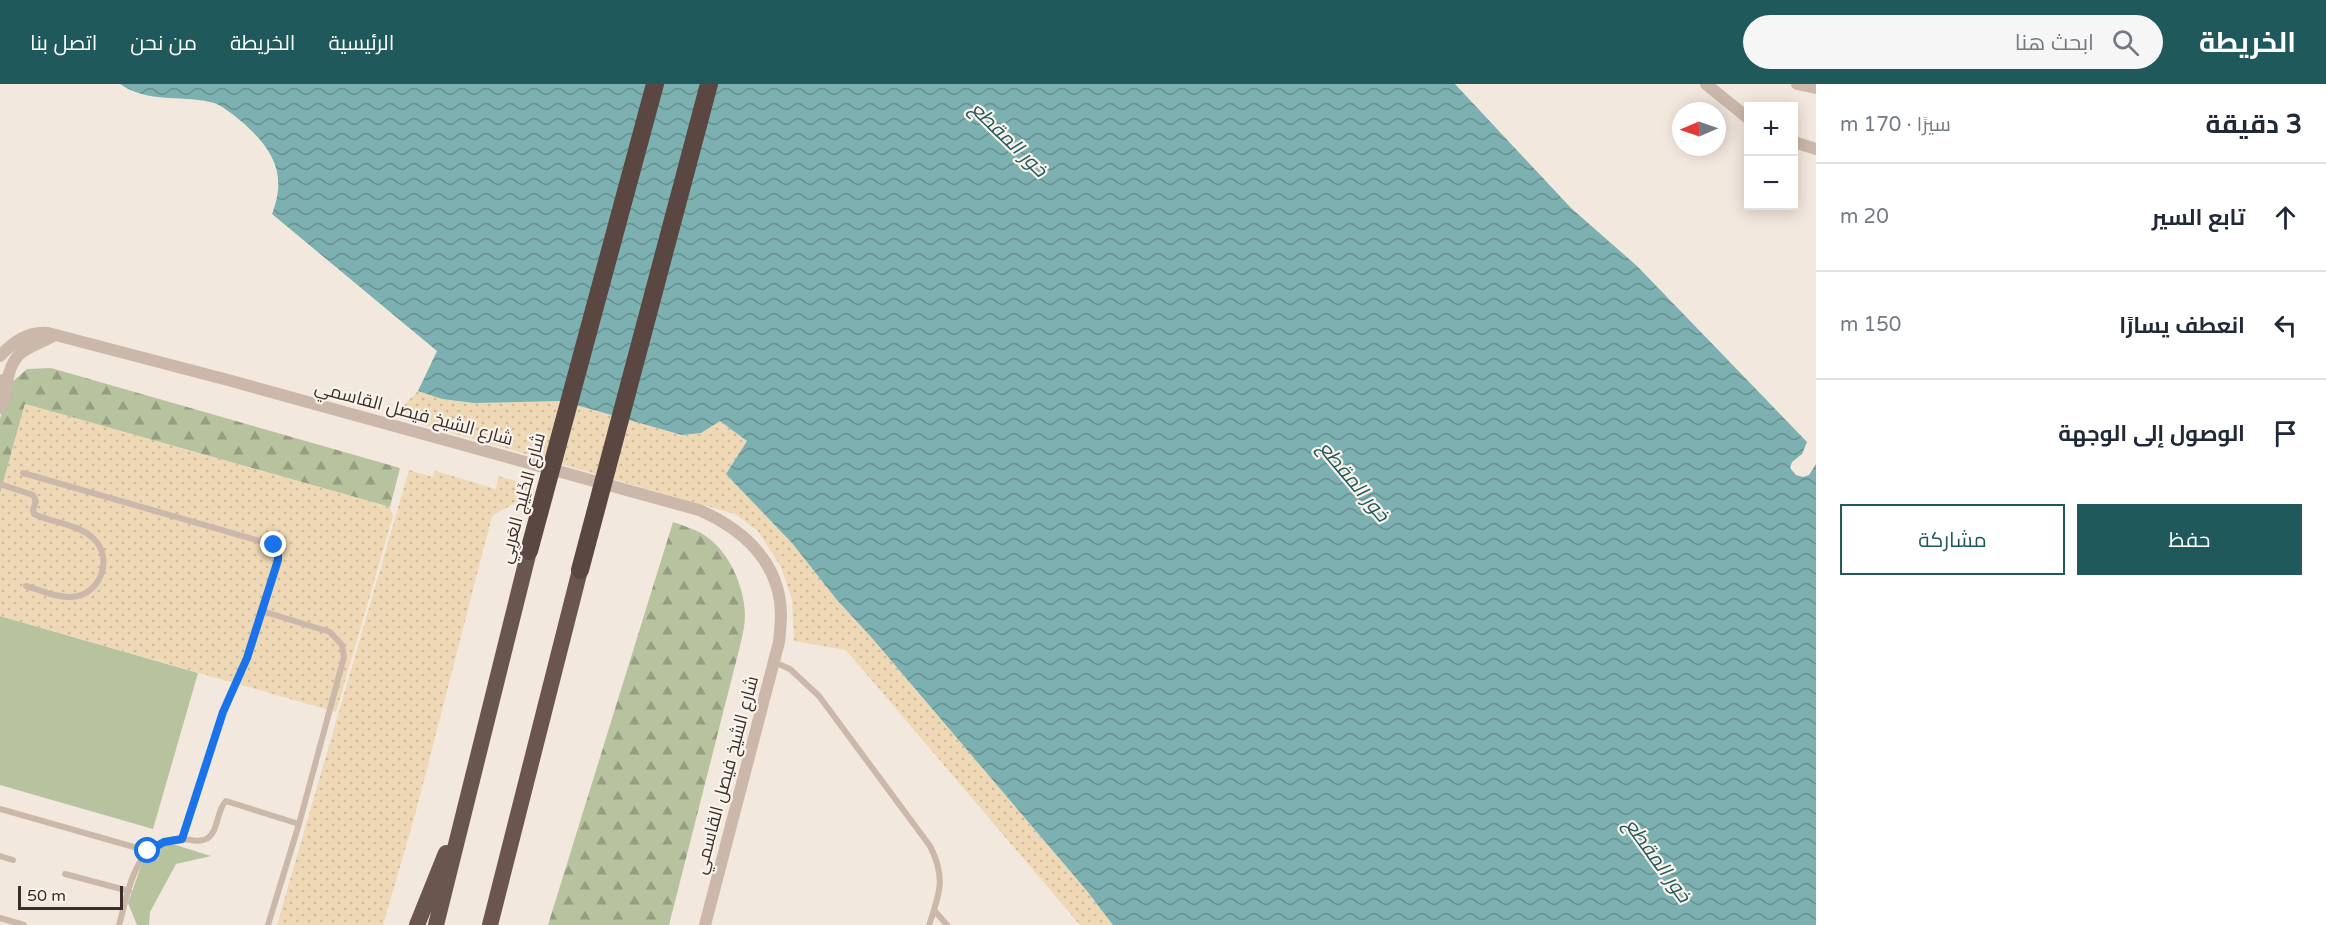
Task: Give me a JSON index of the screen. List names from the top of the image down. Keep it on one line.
{"streets":{"highway":["شارع الخَلِيج العَربِي"],"street":["شارع الشيخ فيصل القاسمي"]},"water":["خور المقطع"],"scale_bar":"50 m","north":"left","page":{"header":"الخريطة","search":"ابحث هنا","nav":["الرئيسية","الخريطة","من نحن","اتصل بنا"],"heading":["3 دقيقة","سيرًا · 170 m"],"map_buttons":["+","−"],"list":[["تابع السير","20 m"],["انعطف يسارًا","150 m"],"الوصول إلى الوجهة"],"buttons":["حفظ","مشاركة"],"scale":"50 m"}}
